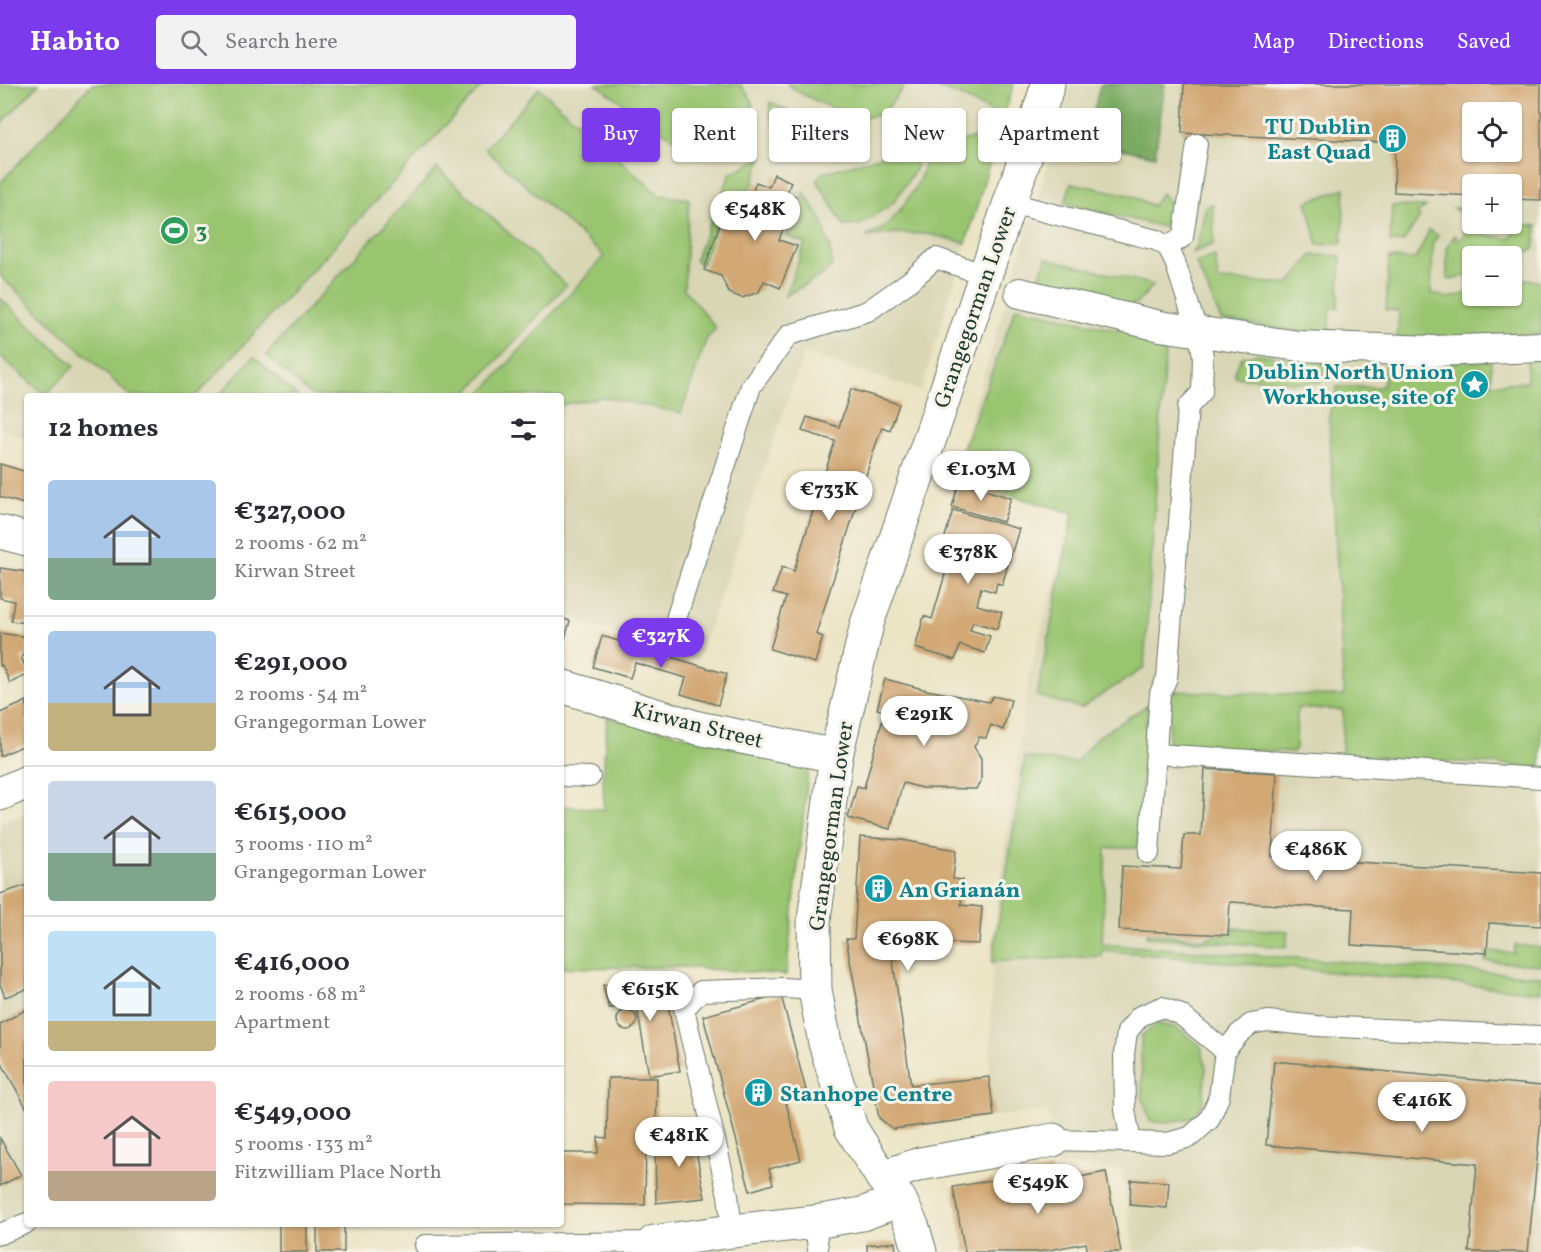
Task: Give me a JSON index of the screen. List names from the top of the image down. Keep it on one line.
{"streets":{"street":["Grangegorman Lower","Kirwan Street"]},"crossings":[["Grangegorman Lower","Kirwan Street"]],"places":{"building":["TU Dublin East Quad","An Grianán","Stanhope Centre"],"sports":["3"],"place":["Dublin North Union Workhouse, site of"]},"page":{"header":"Habito","search":"Search here","nav":["Map","Directions","Saved"],"map_buttons":["+","−"],"chip":["Buy","Rent","Filters","New","Apartment"],"price":["€548K","€1.03M","€733K","€378K","€327K","€291K","€486K","€698K","€615K","€416K","€481K","€549K"],"heading":"12 homes","list":[{"name":"€327,000","note":"2 rooms · 62 m² · Kirwan Street"},{"name":"€291,000","note":"2 rooms · 54 m² · Grangegorman Lower"},{"name":"€615,000","note":"3 rooms · 110 m² · Grangegorman Lower"},{"name":"€416,000","note":"2 rooms · 68 m² · Apartment"},{"name":"€549,000","note":"5 rooms · 133 m² · Fitzwilliam Place North"}]}}
